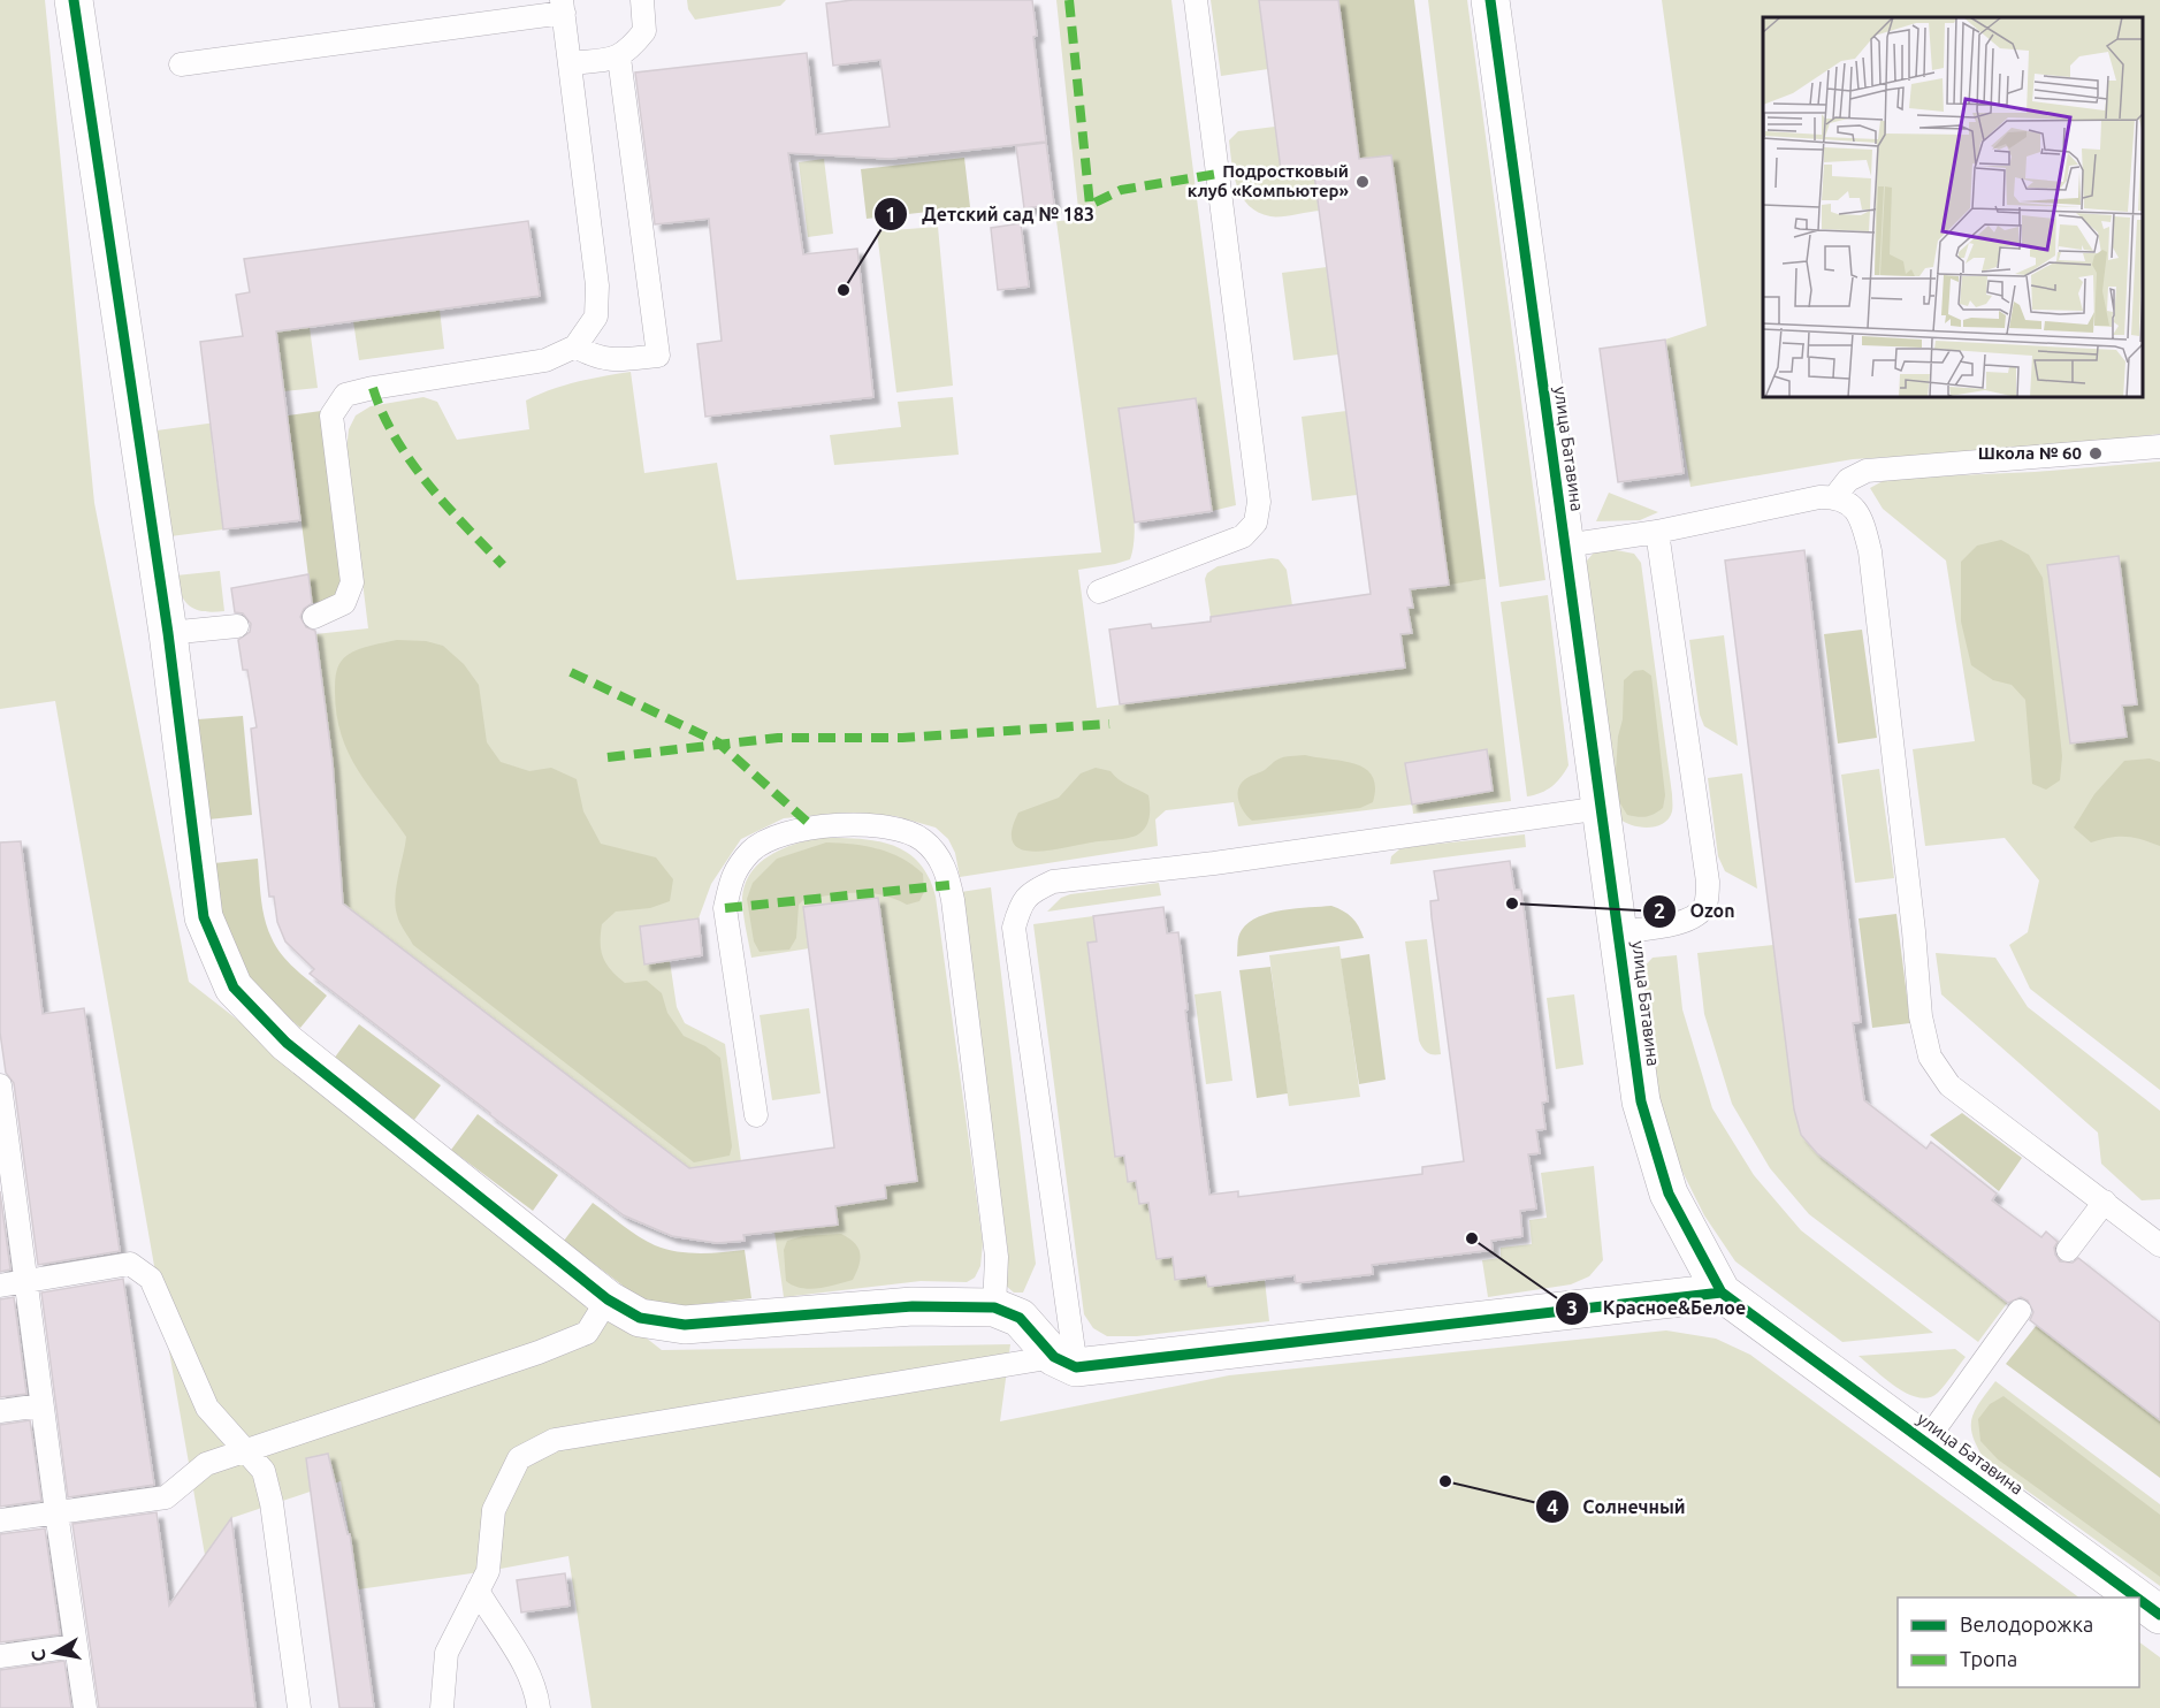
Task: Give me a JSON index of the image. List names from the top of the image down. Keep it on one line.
{"streets":{"street":["улица Батавина"]},"places":["Подростковый клуб «Компьютер»","Детский сад № 183","Школа № 60","Ozon","Красное&Белое","Солнечный"],"legend":["Велодорожка","Тропа"],"north":"left"}
